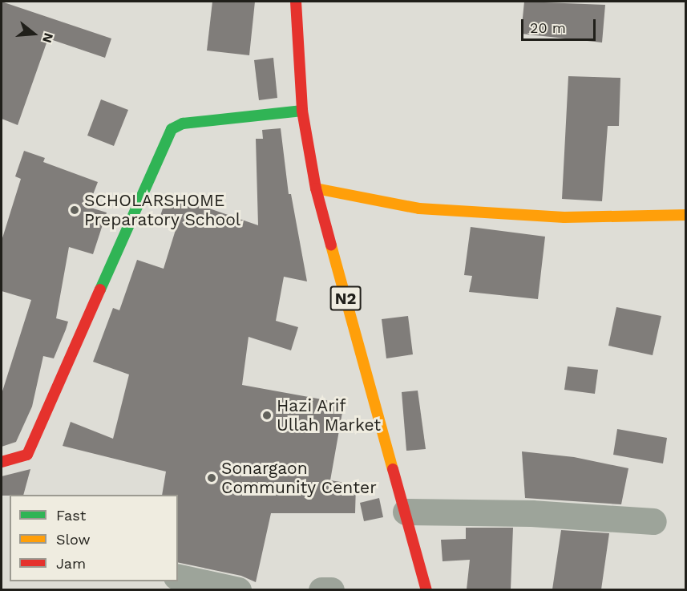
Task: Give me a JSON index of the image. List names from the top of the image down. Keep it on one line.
{"streets":{"main road":["N2"]},"places":["SCHOLARSHOME Preparatory School","Hazi Arif Ullah Market","Sonargaon Community Center"],"legend":["Fast","Slow","Jam"],"scale_bar":"20 m","north":"right"}
